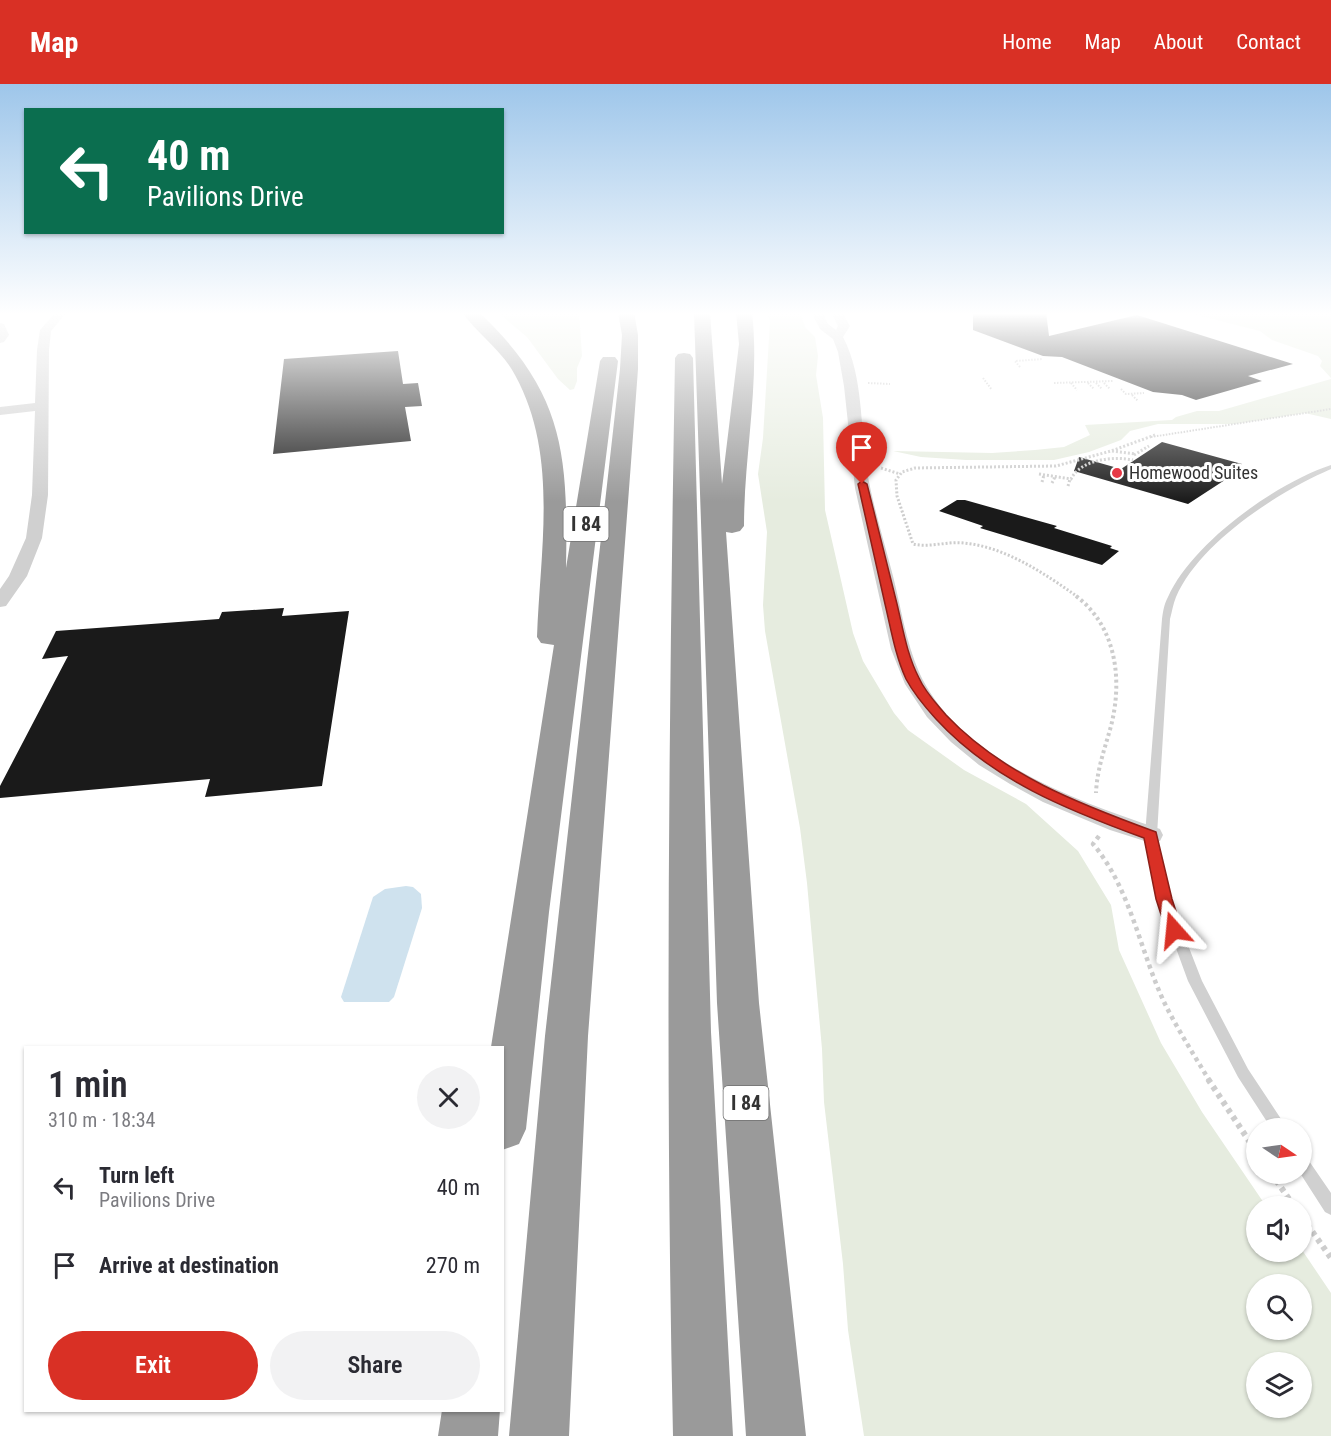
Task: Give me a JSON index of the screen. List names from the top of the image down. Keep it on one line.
{"streets":{"highway":["I 84"]},"places":["Homewood Suites"],"north":"right","page":{"header":"Map","nav":["Home","Map","About","Contact"],"turn":["40 m","Pavilions Drive"],"heading":["1 min","310 m · 18:34"],"list":[{"name":"Turn left","note":"Pavilions Drive","value":"40 m"},{"name":"Arrive at destination","value":"270 m"}],"buttons":["Exit","Share"]}}
